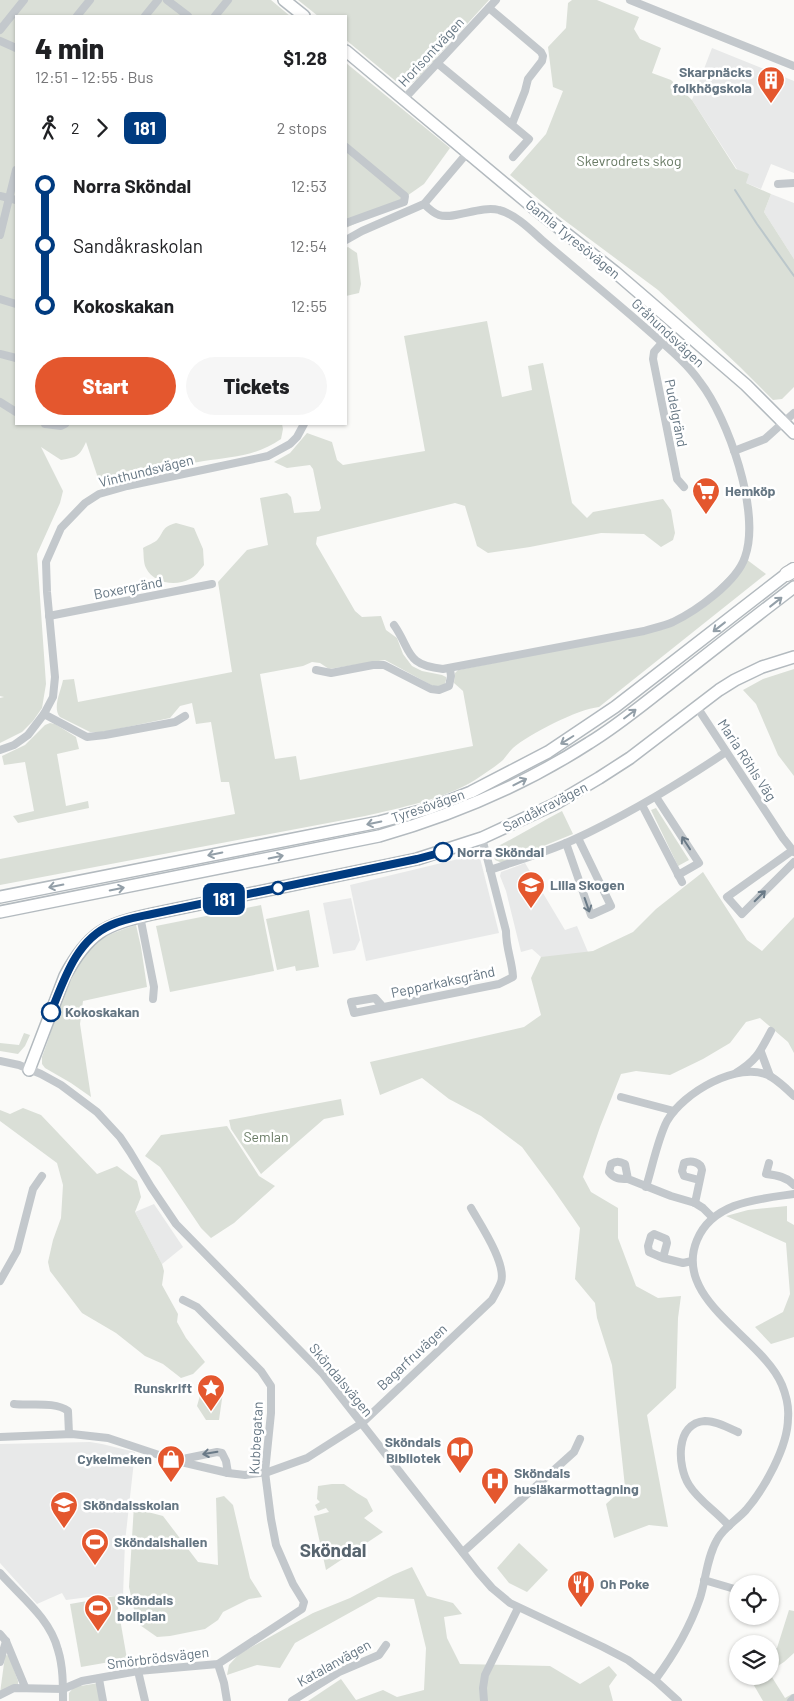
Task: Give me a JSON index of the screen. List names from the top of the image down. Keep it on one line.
{"streets":{"main road":["Gamla Tyresövägen","Tyresövägen","Sandåkravägen"],"street":["Horisontvägen","Gråhundsvägen","Pudelgränd","Vinthundsvägen","Boxergränd","Maria Röhls Väg","Pepparkaksgränd","Bagarfruvägen","Sköndalsvägen","Kubbegatan","Smörbrödsvägen","Katalanvägen"]},"crossings":[["Horisontvägen","Gamla Tyresövägen"],["Gråhundsvägen","Pudelgränd"],["Vinthundsvägen","Boxergränd"],["Maria Röhls Väg","Sandåkravägen"],["Sandåkravägen","Pepparkaksgränd"],["Sandåkravägen","Sköndalsvägen"],["Bagarfruvägen","Sköndalsvägen"],["Bagarfruvägen","Kubbegatan"],["Kubbegatan","Smörbrödsvägen"]],"districts":["Sköndal"],"parks":["Skevrodrets skog","Semlan"],"places":{"building":["Skarpnäcks folkhögskola"],"supermarket":["Hemköp"],"other":["Norra Sköndal","Kokoskakan"],"school or university":["Lilla Skogen","Sköndalsskolan"],"place":["Runskrift"],"library":["Sköndals Bibliotek"],"shop":["Cykelmeken"],"hospital":["Sköndals husläkarmottagning"],"sports":["Sköndalshallen","Sköndals bollplan"],"restaurant":["Oh Poke"]},"lines":["bus line 181"],"page":{"on_map":"181","heading":["4 min","12:51 – 12:55 · Bus","$1.28"],"legs":["2","181","2 stops"],"list":[{"name":"Norra Sköndal","value":"12:53"},{"name":"Sandåkraskolan","value":"12:54"},{"name":"Kokoskakan","value":"12:55"}],"buttons":["Start","Tickets"]}}
